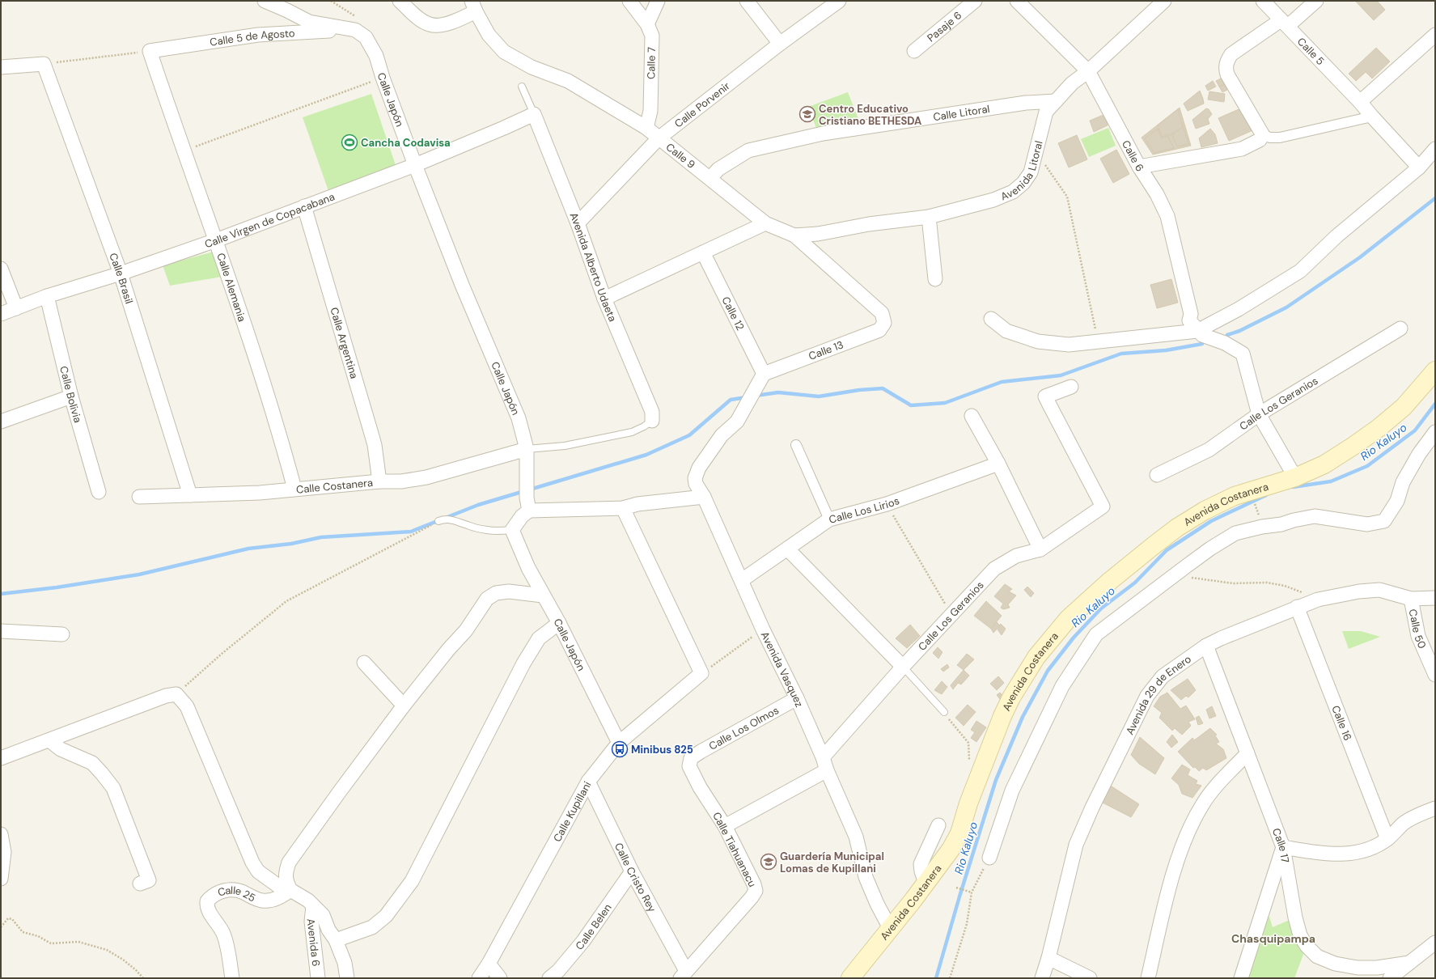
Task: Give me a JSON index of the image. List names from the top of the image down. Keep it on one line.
{"streets":{"main road":["Avenida Costanera"],"street":["Pasaje 6","Calle 5 de Agosto","Calle 5","Calle 7","Calle Japón","Calle Porvenir","Calle Litoral","Calle 9","Calle 6","Avenida Litoral","Calle Virgen de Copacabana","Avenida Alberto Udaeta","Calle Brasil","Calle Alemania","Calle 12","Calle Argentina","Calle 13","Calle Bolivia","Calle Los Geranios","Calle Costanera","Calle Los Lirios","Calle 50","Avenida Vasquez","Avenida 29 de Enero","Calle 16","Calle Los Olmos","Calle Kupillani","Calle 17","Calle Tiahuanacu","Calle Cristo Rey","Calle 25","Calle Belen","Avenida 6"]},"crossings":[["Calle 5 de Agosto","Calle Japón"],["Calle 5 de Agosto","Calle Alemania"],["Calle 7","Calle 9"],["Calle Japón","Calle Virgen de Copacabana"],["Calle Japón","Calle Costanera"],["Calle Japón","Calle Kupillani"],["Calle Porvenir","Calle 9"],["Calle Porvenir","Avenida Alberto Udaeta"],["Calle Litoral","Calle 9"],["Calle Litoral","Avenida Litoral"],["Calle 9","Avenida Litoral"],["Calle 9","Calle 13"],["Calle 6","Avenida Litoral"],["Calle Virgen de Copacabana","Avenida Alberto Udaeta"],["Calle Virgen de Copacabana","Calle Brasil"],["Calle Virgen de Copacabana","Calle Alemania"],["Calle Virgen de Copacabana","Calle Argentina"],["Calle Virgen de Copacabana","Calle Bolivia"],["Calle Brasil","Calle Costanera"],["Calle Alemania","Calle Costanera"],["Calle 12","Calle 13"],["Calle 12","Avenida Vasquez"],["Calle Argentina","Calle Costanera"],["Calle 13","Avenida Vasquez"],["Calle Los Geranios","Avenida Vasquez"],["Calle Los Geranios","Calle Tiahuanacu"],["Avenida Costanera","Avenida Vasquez"],["Calle Los Lirios","Avenida Vasquez"],["Calle 50","Avenida 29 de Enero"],["Avenida Vasquez","Calle Los Olmos"],["Avenida 29 de Enero","Calle 16"],["Avenida 29 de Enero","Calle 17"],["Calle Los Olmos","Calle Tiahuanacu"],["Calle Kupillani","Calle Cristo Rey"],["Calle Tiahuanacu","Calle Cristo Rey"],["Calle Cristo Rey","Calle Belen"]],"districts":["Chasquipampa"],"water":["Rio Kaluyo"],"places":{"school or university":["Centro Educativo Cristiano BETHESDA","Guardería Municipal Lomas de Kupillani"],"sports":["Cancha Codavisa"],"bus stop":["Minibus 825"]}}
